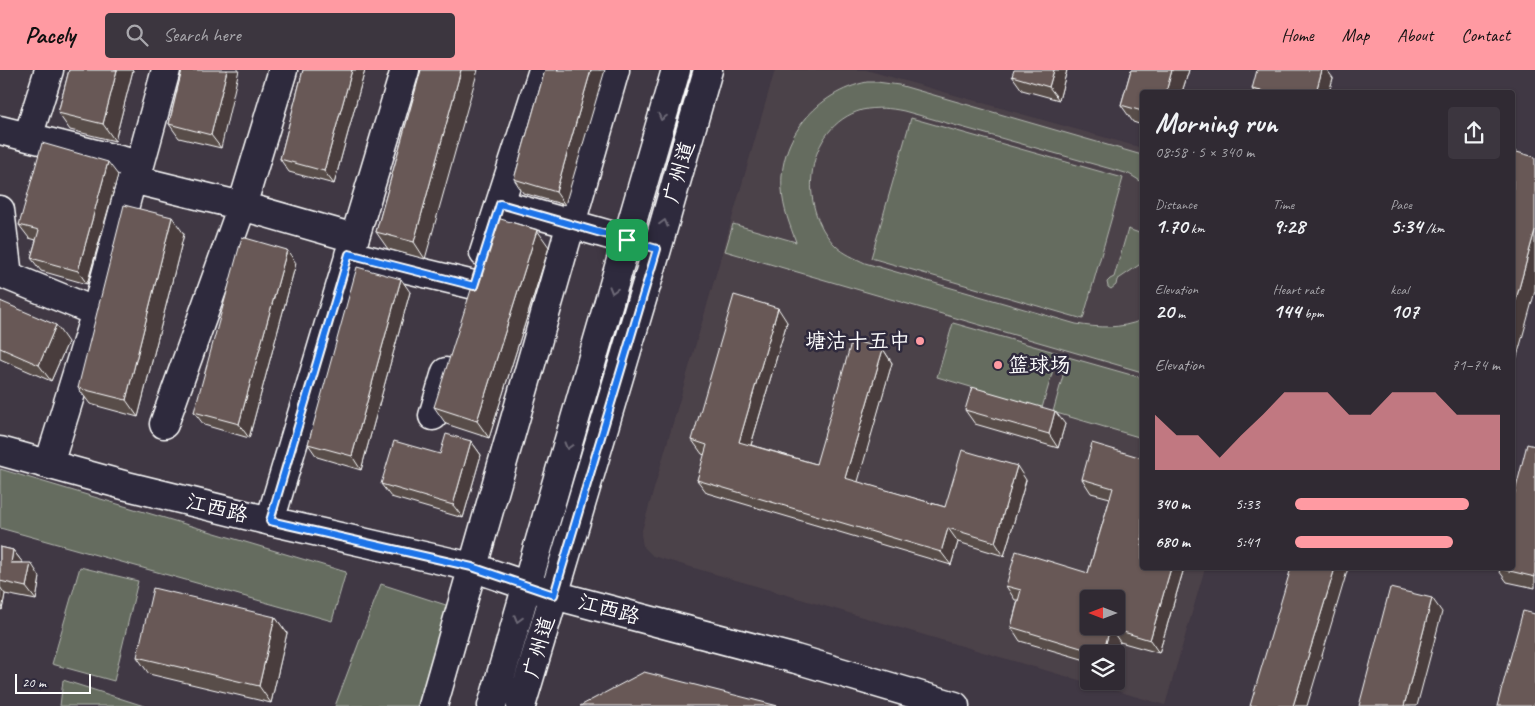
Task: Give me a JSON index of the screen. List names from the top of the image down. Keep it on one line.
{"streets":{"street":["广州道","江西路"]},"crossings":[["广州道","江西路"]],"places":["塘沽十五中","篮球场"],"scale_bar":"20 m","north":"left","page":{"header":"Pacely","search":"Search here","nav":["Home","Map","About","Contact"],"heading":["Morning run","08:58 · 5 × 340 m"],"stats":[["Distance","1.70 km"],["Time","9:28"],["Pace","5:34 /km"],["Elevation","20 m"],["Heart rate","144 bpm"],["kcal","107"]],"chart":["Elevation","71–74 m"],"list":[{"name":"340 m","note":"5:33"},{"name":"680 m","note":"5:41"}],"scale":"20 m"}}
